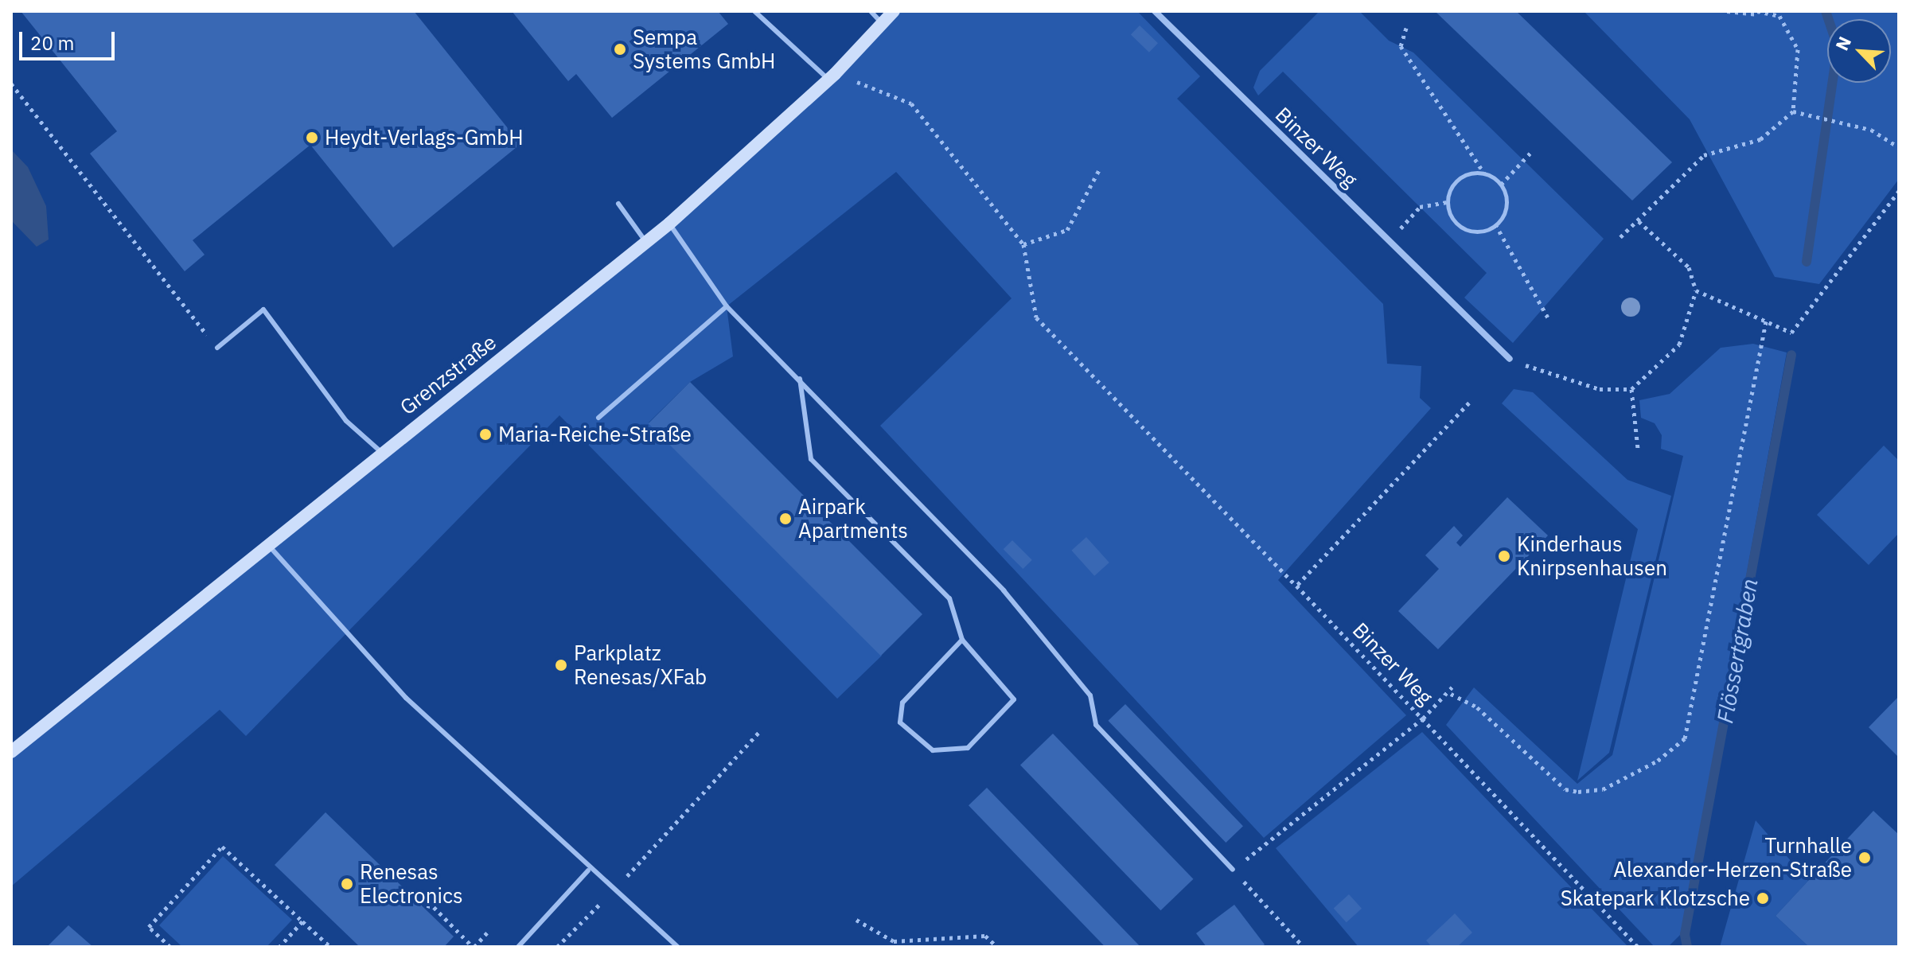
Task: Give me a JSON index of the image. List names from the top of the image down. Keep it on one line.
{"streets":{"main road":["Grenzstraße"],"street":["Binzer Weg"]},"water":["Flössertgraben"],"places":["Sempa Systems GmbH","Heydt-Verlags-GmbH","Maria-Reiche-Straße","Airpark Apartments","Kinderhaus Knirpsenhausen","Parkplatz Renesas/XFab","Turnhalle Alexander-Herzen-Straße","Renesas Electronics","Skatepark Klotzsche"],"scale_bar":"20 m","north":"top left"}
